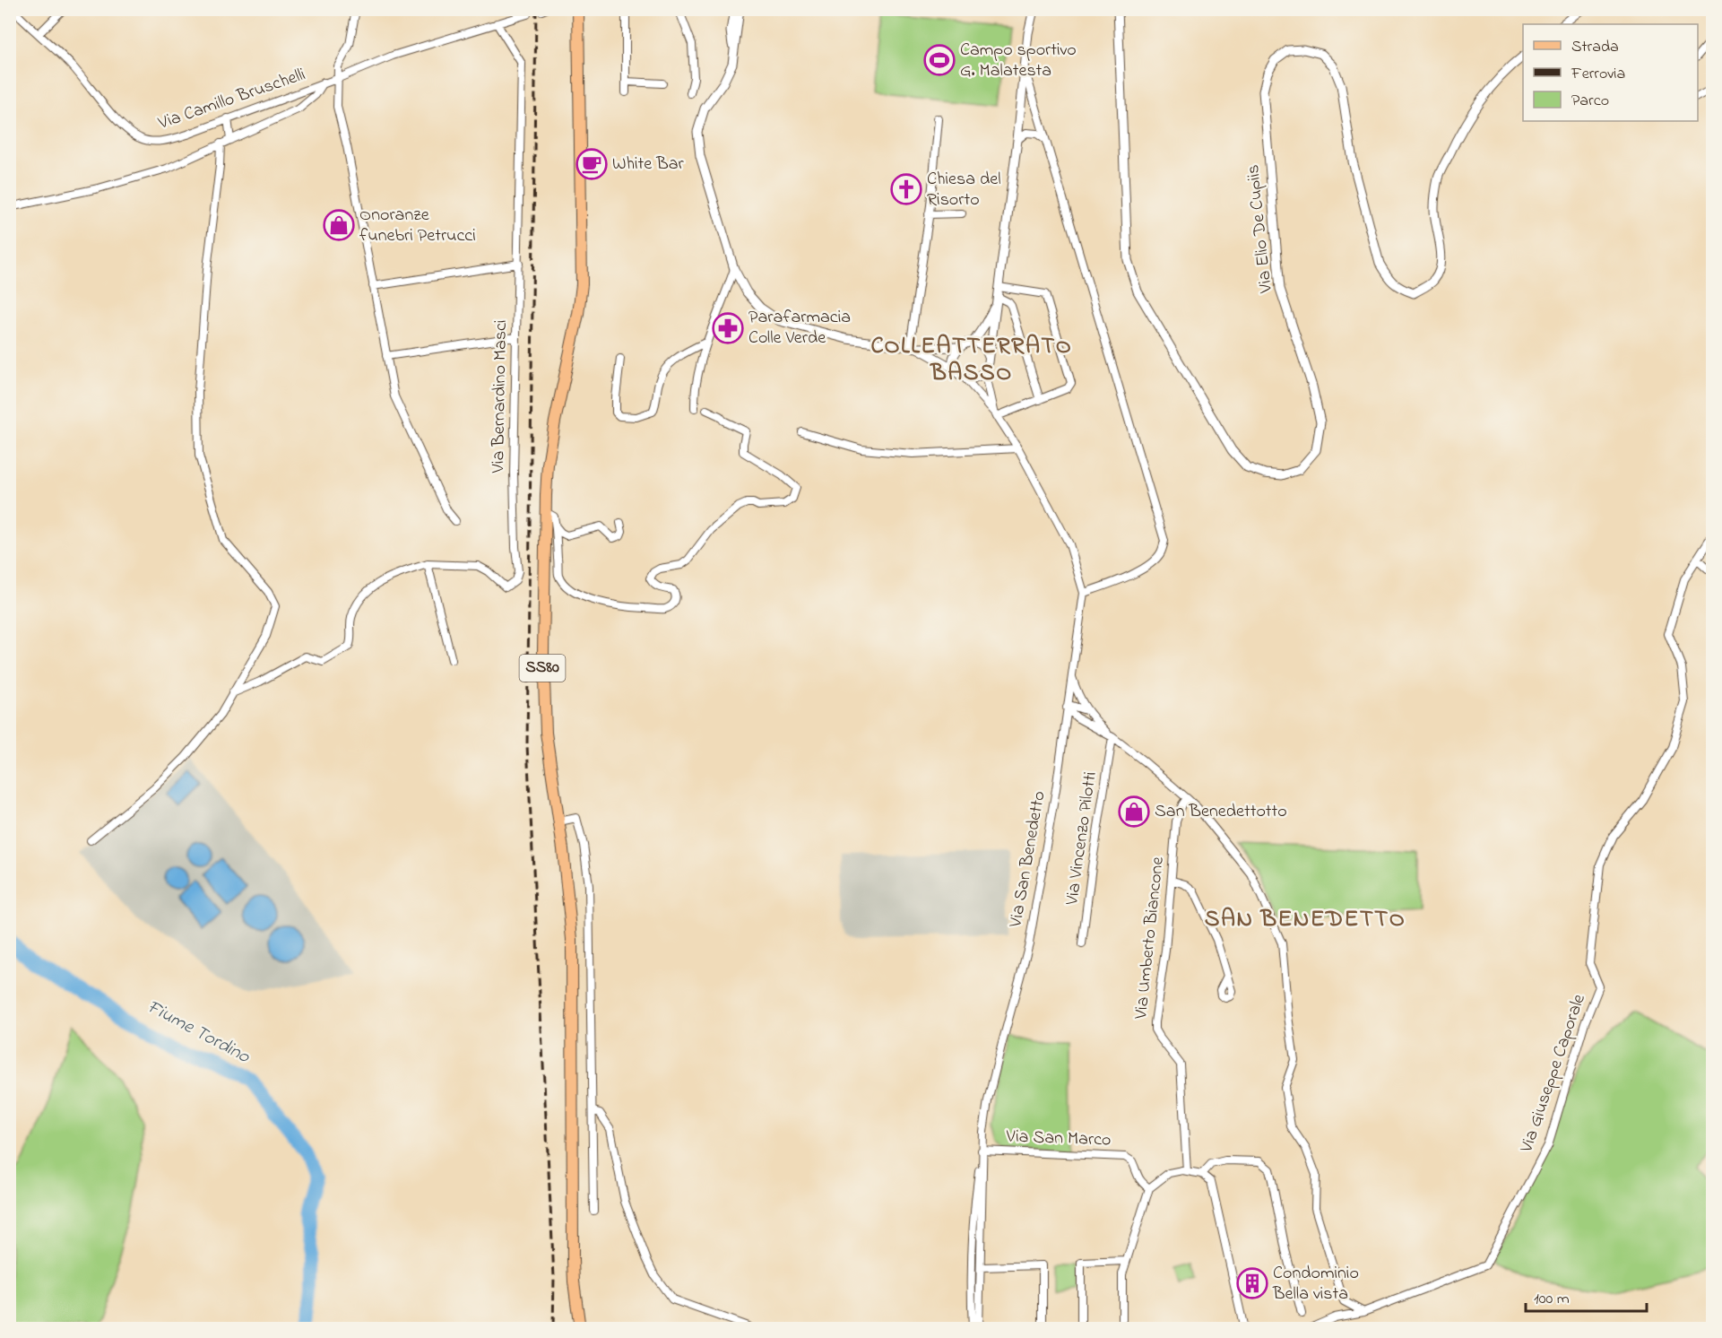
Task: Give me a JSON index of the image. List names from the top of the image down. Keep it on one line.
{"streets":{"main road":["SS80"],"street":["Via Camillo Bruschelli","Via Elio De Cupiis","Via Bernardino Masci","Via Vincenzo Pilotti","Via San Benedetto","Via Umberto Biancone","Via Giuseppe Caporale","Via San Marco"]},"crossings":[["Via Camillo Bruschelli","Via Bernardino Masci"],["Via San Benedetto","Via San Marco"]],"districts":["COLLEATTERRATO BASSO","SAN BENEDETTO"],"water":["Fiume Tordino"],"places":{"sports":["Campo sportivo G. Malatesta"],"cafe":["White Bar"],"church":["Chiesa del Risorto"],"shop":["Onoranze funebri Petrucci","San Benedettotto"],"pharmacy":["Parafarmacia Colle Verde"],"building":["Condominio Bella vista"]},"legend":["Strada","Ferrovia","Parco"],"scale_bar":"100 m"}
